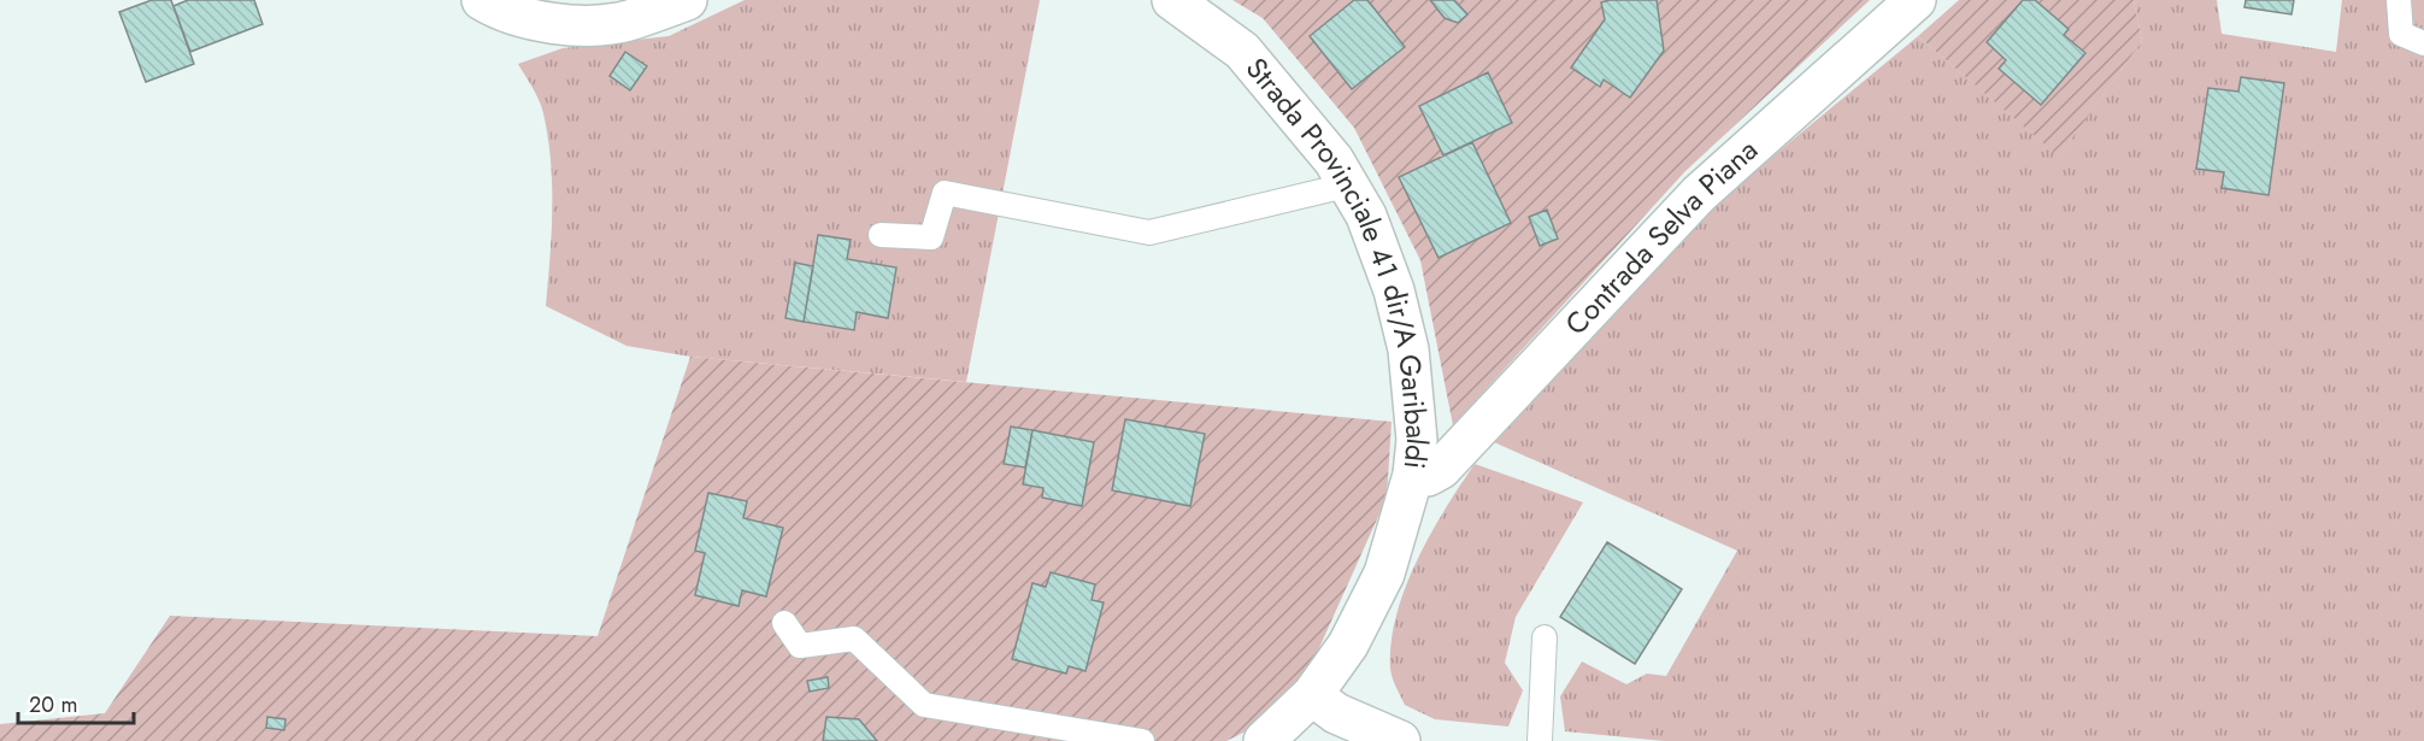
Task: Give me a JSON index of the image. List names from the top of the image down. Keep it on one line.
{"streets":{"main road":["Contrada Selva Piana","Strada Provinciale 41 dir/A Garibaldi"]},"crossings":[["Contrada Selva Piana","Strada Provinciale 41 dir/A Garibaldi"]],"scale_bar":"20 m"}
